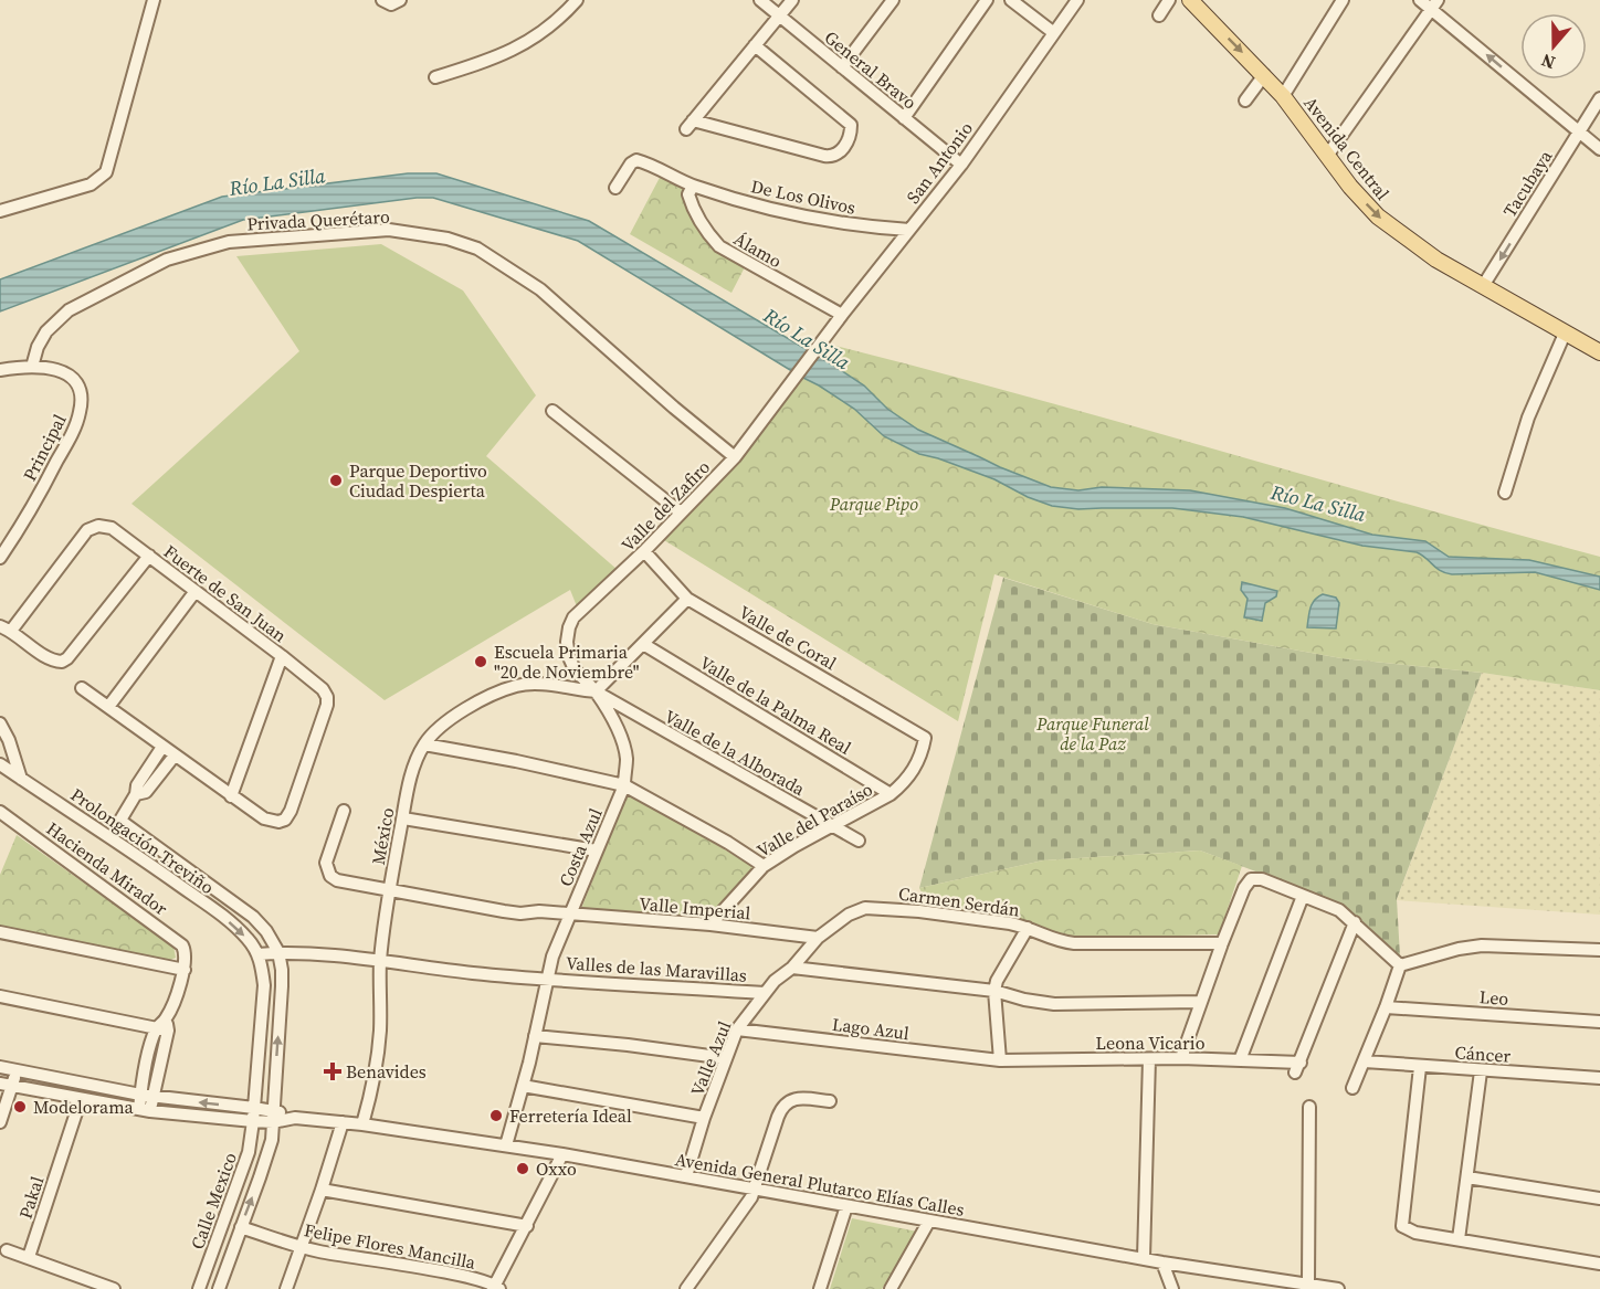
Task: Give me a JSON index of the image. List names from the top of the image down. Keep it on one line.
{"streets":{"main road":["Avenida Central"],"street":["General Bravo","San Antonio","Tacubaya","De Los Olivos","Privada Querétaro","Álamo","Principal","Valle del Zafiro","Fuerte de San Juan","Valle de Coral","Valle de la Palma Real","Valle de la Alborada","Valle del Paraíso","México","Prolongación Treviño","Costa Azul","Hacienda Mirador","Carmen Serdán","Valle Imperial","Valles de las Maravillas","Leo","Lago Azul","Leona Vicario","Cáncer","Valle Azul","Avenida General Plutarco Elías Calles","Pakal","Calle Mexico","Felipe Flores Mancilla"]},"crossings":[["General Bravo","San Antonio"],["Avenida Central","Tacubaya"],["San Antonio","De Los Olivos"],["San Antonio","Álamo"],["San Antonio","Valle del Zafiro"],["De Los Olivos","Álamo"],["Privada Querétaro","Principal"],["Privada Querétaro","Valle del Zafiro"],["Valle del Zafiro","Valle de Coral"],["Valle de Coral","Valle del Paraíso"],["Valle de la Palma Real","Valle del Paraíso"],["Valle de la Alborada","Valle del Paraíso"],["Valle de la Alborada","México"],["Valle de la Alborada","Costa Azul"],["Valle del Paraíso","Valle Imperial"],["México","Costa Azul"],["México","Valle Imperial"],["México","Valles de las Maravillas"],["México","Avenida General Plutarco Elías Calles"],["Prolongación Treviño","Avenida General Plutarco Elías Calles"],["Prolongación Treviño","Calle Mexico"],["Costa Azul","Valle Imperial"],["Costa Azul","Valles de las Maravillas"],["Costa Azul","Avenida General Plutarco Elías Calles"],["Carmen Serdán","Valle Imperial"],["Carmen Serdán","Valle Azul"],["Valle Imperial","Valle Azul"],["Valles de las Maravillas","Valle Azul"],["Lago Azul","Leona Vicario"],["Lago Azul","Valle Azul"],["Valle Azul","Avenida General Plutarco Elías Calles"],["Avenida General Plutarco Elías Calles","Pakal"],["Avenida General Plutarco Elías Calles","Calle Mexico"],["Calle Mexico","Felipe Flores Mancilla"]],"one_way":["Avenida Central","Tacubaya"],"water":["Río La Silla"],"parks":["Parque Pipo","Parque Funeral de la Paz"],"places":{"other":["Parque Deportivo Ciudad Despierta","Escuela Primaria \"20 de Noviembre\"","Modelorama","Ferretería Ideal","Oxxo"],"health":["Benavides"]},"north":"bottom"}
